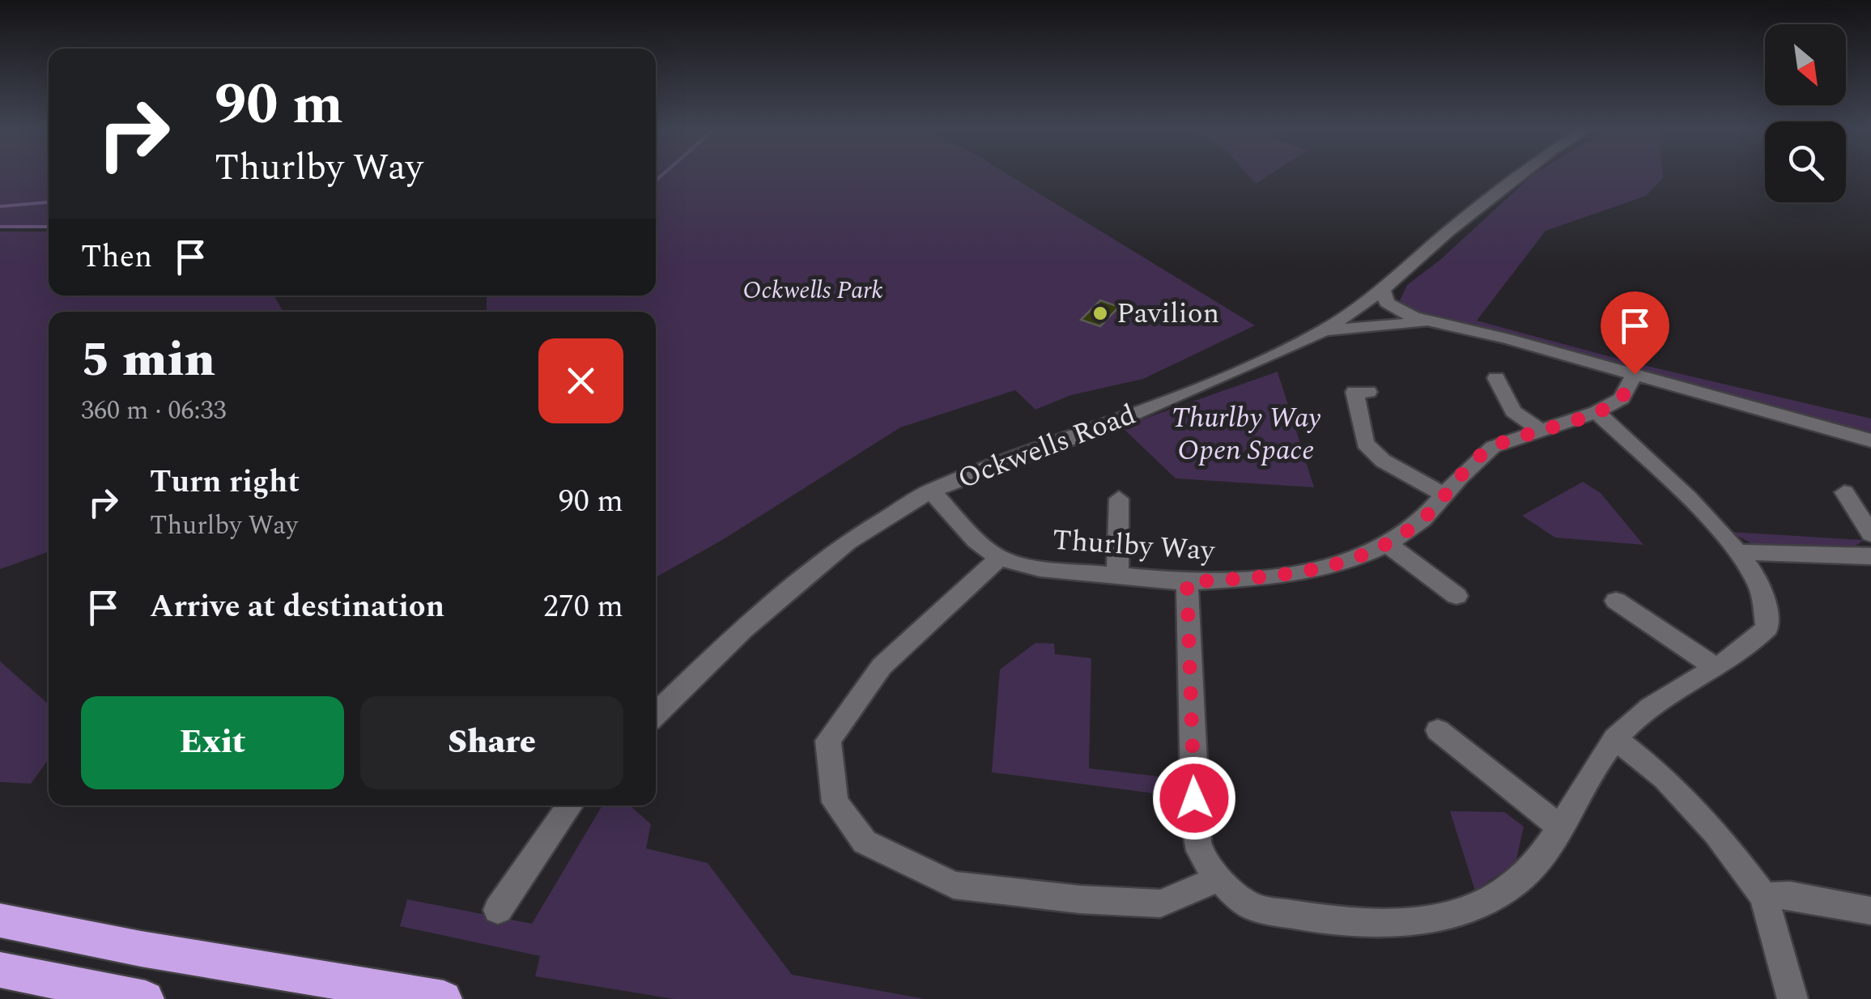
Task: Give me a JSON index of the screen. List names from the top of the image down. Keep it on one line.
{"streets":{"street":["Ockwells Road","Thurlby Way"]},"crossings":[["Ockwells Road","Thurlby Way"]],"parks":["Ockwells Park","Thurlby Way Open Space"],"places":["Pavilion"],"north":"bottom right","page":{"turn":["90 m","Thurlby Way"],"then":"Then","heading":["5 min","360 m · 06:33"],"list":[{"name":"Turn right","note":"Thurlby Way","value":"90 m"},{"name":"Arrive at destination","value":"270 m"}],"buttons":["Exit","Share"]}}
